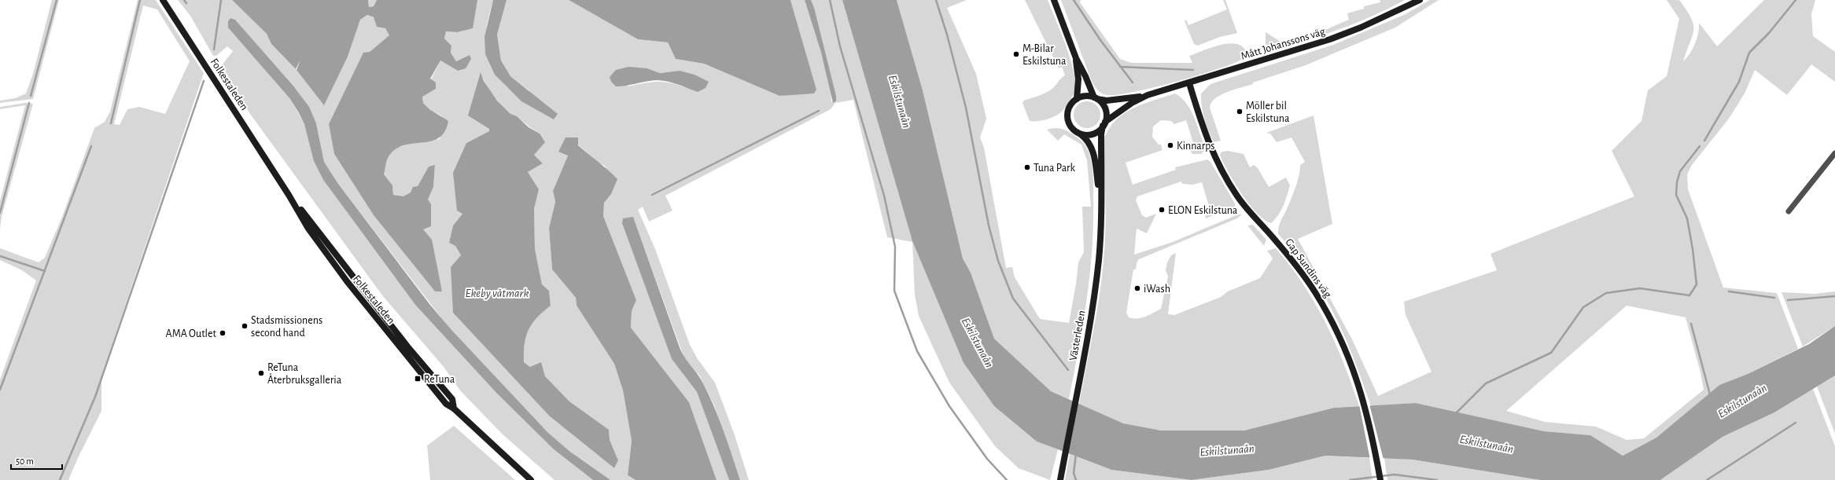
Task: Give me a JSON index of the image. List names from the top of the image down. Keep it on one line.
{"streets":{"main road":["Mått Johanssons väg","Folkestaleden","Gap Sundins väg","Västerleden"]},"crossings":[["Mått Johanssons väg","Gap Sundins väg"],["Mått Johanssons väg","Västerleden"]],"water":["Eskilstunaån","Ekeby våtmark"],"places":{"other":["M-Bilar Eskilstuna","Möller bil Eskilstuna","Kinnarps","Tuna Park","ELON Eskilstuna","iWash","Stadsmissionens second hand","AMA Outlet","ReTuna Återbruksgalleria"],"transit":["ReTuna"]},"scale_bar":"50 m"}
